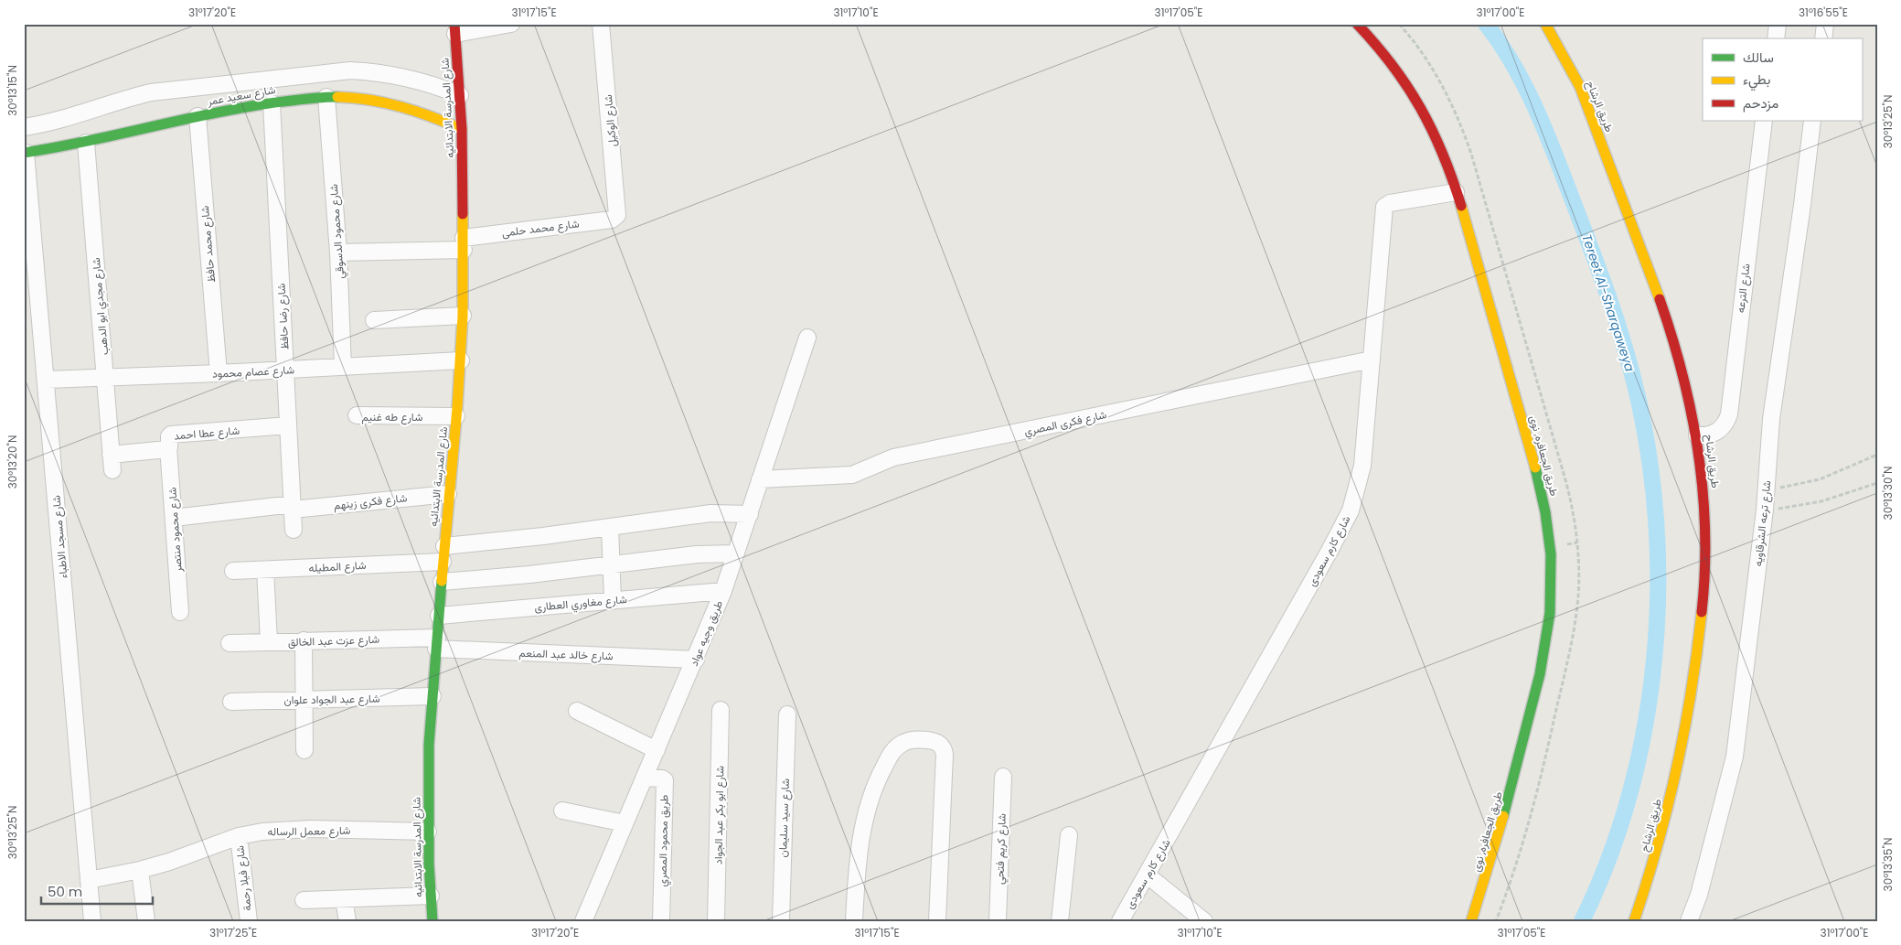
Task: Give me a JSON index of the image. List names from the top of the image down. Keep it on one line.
{"streets":{"street":["شارع سعيد عمر","طريق الرشاح","شارع المدرسة الابتدائيه","شارع الوكيل","شارع محمد حلمى","شارع محمود الدسوقي","شارع محمد حافظ","شارع الترعه","شارع مجدي ابو الدهب","شارع رضا حافظ","شارع عصام محمود","شارع طه غنيم","شارع فكرى المصري","شارع عطا احمد","طريق الجعافره, نوى","شارع فكرى زينهم","شارع ترعه الشرقاويه","شارع محمود منتصر","شارع مسجد الاطباء","شارع كارم سعودى","شارع المطيله","شارع مغاوري العطارى","طريق وجيه عواد","شارع عزت عبد الخالق","شارع خالد عبد المنعم","شارع عبد الجواد علوان","شارع ابو بكر عبد الجواد","شارع سيد سليمان","شارع معمل الرساله","طريق محمود المصري","شارع كريم فتحي","شارع فيلا رحمة"]},"crossings":[["شارع سعيد عمر","شارع المدرسة الابتدائيه"],["شارع سعيد عمر","شارع محمود الدسوقي"],["شارع سعيد عمر","شارع محمد حافظ"],["شارع سعيد عمر","شارع مجدي ابو الدهب"],["شارع سعيد عمر","شارع رضا حافظ"],["شارع سعيد عمر","شارع مسجد الاطباء"],["طريق الرشاح","شارع الترعه"],["شارع المدرسة الابتدائيه","شارع محمد حلمى"],["شارع المدرسة الابتدائيه","شارع عصام محمود"],["شارع المدرسة الابتدائيه","شارع طه غنيم"],["شارع المدرسة الابتدائيه","شارع فكرى زينهم"],["شارع المدرسة الابتدائيه","شارع المطيله"],["شارع المدرسة الابتدائيه","شارع مغاوري العطارى"],["شارع المدرسة الابتدائيه","شارع عزت عبد الخالق"],["شارع المدرسة الابتدائيه","شارع خالد عبد المنعم"],["شارع المدرسة الابتدائيه","شارع عبد الجواد علوان"],["شارع المدرسة الابتدائيه","شارع معمل الرساله"],["شارع الوكيل","شارع محمد حلمى"],["شارع محمد حلمى","شارع محمود الدسوقي"],["شارع محمود الدسوقي","شارع عصام محمود"],["شارع محمد حافظ","شارع عصام محمود"],["شارع مجدي ابو الدهب","شارع عصام محمود"],["شارع مجدي ابو الدهب","شارع عطا احمد"],["شارع رضا حافظ","شارع عصام محمود"],["شارع رضا حافظ","شارع عطا احمد"],["شارع رضا حافظ","شارع فكرى زينهم"],["شارع عصام محمود","شارع مسجد الاطباء"],["شارع فكرى المصري","شارع كارم سعودى"],["شارع فكرى المصري","طريق وجيه عواد"],["شارع عطا احمد","شارع محمود منتصر"],["طريق الجعافره, نوى","شارع كارم سعودى"],["شارع فكرى زينهم","شارع محمود منتصر"],["شارع مسجد الاطباء","شارع معمل الرساله"],["شارع المطيله","طريق وجيه عواد"],["شارع مغاوري العطارى","طريق وجيه عواد"],["طريق وجيه عواد","شارع خالد عبد المنعم"],["طريق وجيه عواد","طريق محمود المصري"],["شارع عزت عبد الخالق","شارع خالد عبد المنعم"],["شارع معمل الرساله","شارع فيلا رحمة"]],"water":["Tereet Al-Sharqaweya"],"legend":["سالك","بطيء","مزدحم"],"scale_bar":"50 m","coordinates":["31°17'20\"E","31°17'15\"E","31°17'10\"E","31°17'05\"E","31°17'00\"E","31°16'55\"E","30°13'15\"N","30°13'25\"N","30°13'20\"N","30°13'30\"N","30°13'35\"N","31°17'25\"E"]}
